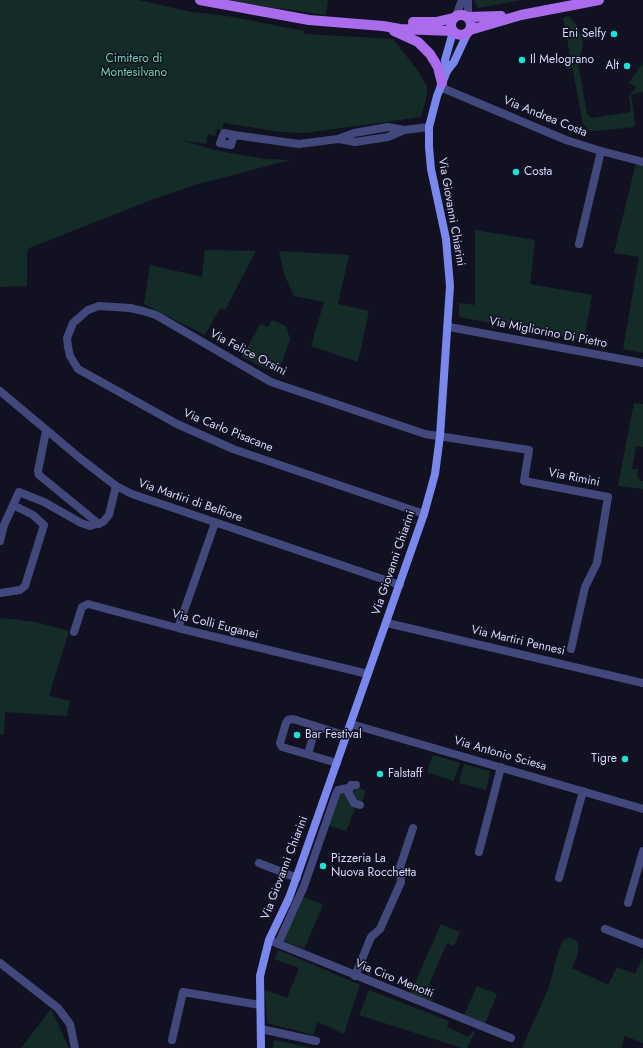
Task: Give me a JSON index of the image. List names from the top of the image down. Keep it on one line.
{"streets":{"main road":["Via Giovanni Chiarini"],"street":["Via Andrea Costa","Via Migliorino Di Pietro","Via Felice Orsini","Via Carlo Pisacane","Via Rimini","Via Martiri di Belfiore","Via Colli Euganei","Via Martiri Pennesi","Via Antonio Sciesa","Via Ciro Menotti"]},"crossings":[["Via Andrea Costa","Via Giovanni Chiarini"],["Via Giovanni Chiarini","Via Migliorino Di Pietro"],["Via Giovanni Chiarini","Via Felice Orsini"],["Via Giovanni Chiarini","Via Carlo Pisacane"],["Via Giovanni Chiarini","Via Rimini"],["Via Giovanni Chiarini","Via Martiri di Belfiore"],["Via Giovanni Chiarini","Via Colli Euganei"],["Via Giovanni Chiarini","Via Martiri Pennesi"],["Via Giovanni Chiarini","Via Antonio Sciesa"],["Via Giovanni Chiarini","Via Ciro Menotti"],["Via Felice Orsini","Via Carlo Pisacane"],["Via Felice Orsini","Via Rimini"]],"parks":["Cimitero di Montesilvano"],"places":["Eni Selfy","Il Melograno","Alt","Costa","Bar Festival","Tigre","Falstaff","Pizzeria La Nuova Rocchetta"]}
